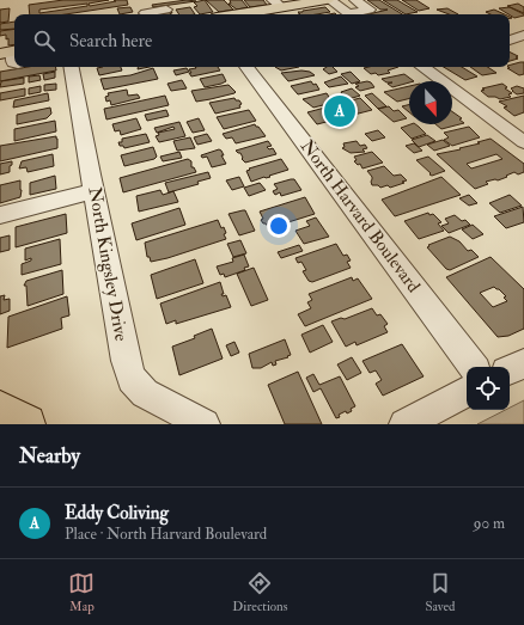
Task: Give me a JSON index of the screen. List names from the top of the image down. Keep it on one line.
{"streets":{"street":["North Harvard Boulevard","North Kingsley Drive"]},"north":"bottom","page":{"search":"Search here","pins":"A","heading":"Nearby","list":[{"mark":"A","name":"Eddy Coliving","note":"Place · North Harvard Boulevard","value":"90 m"}],"nav":["Map","Directions","Saved"]}}
